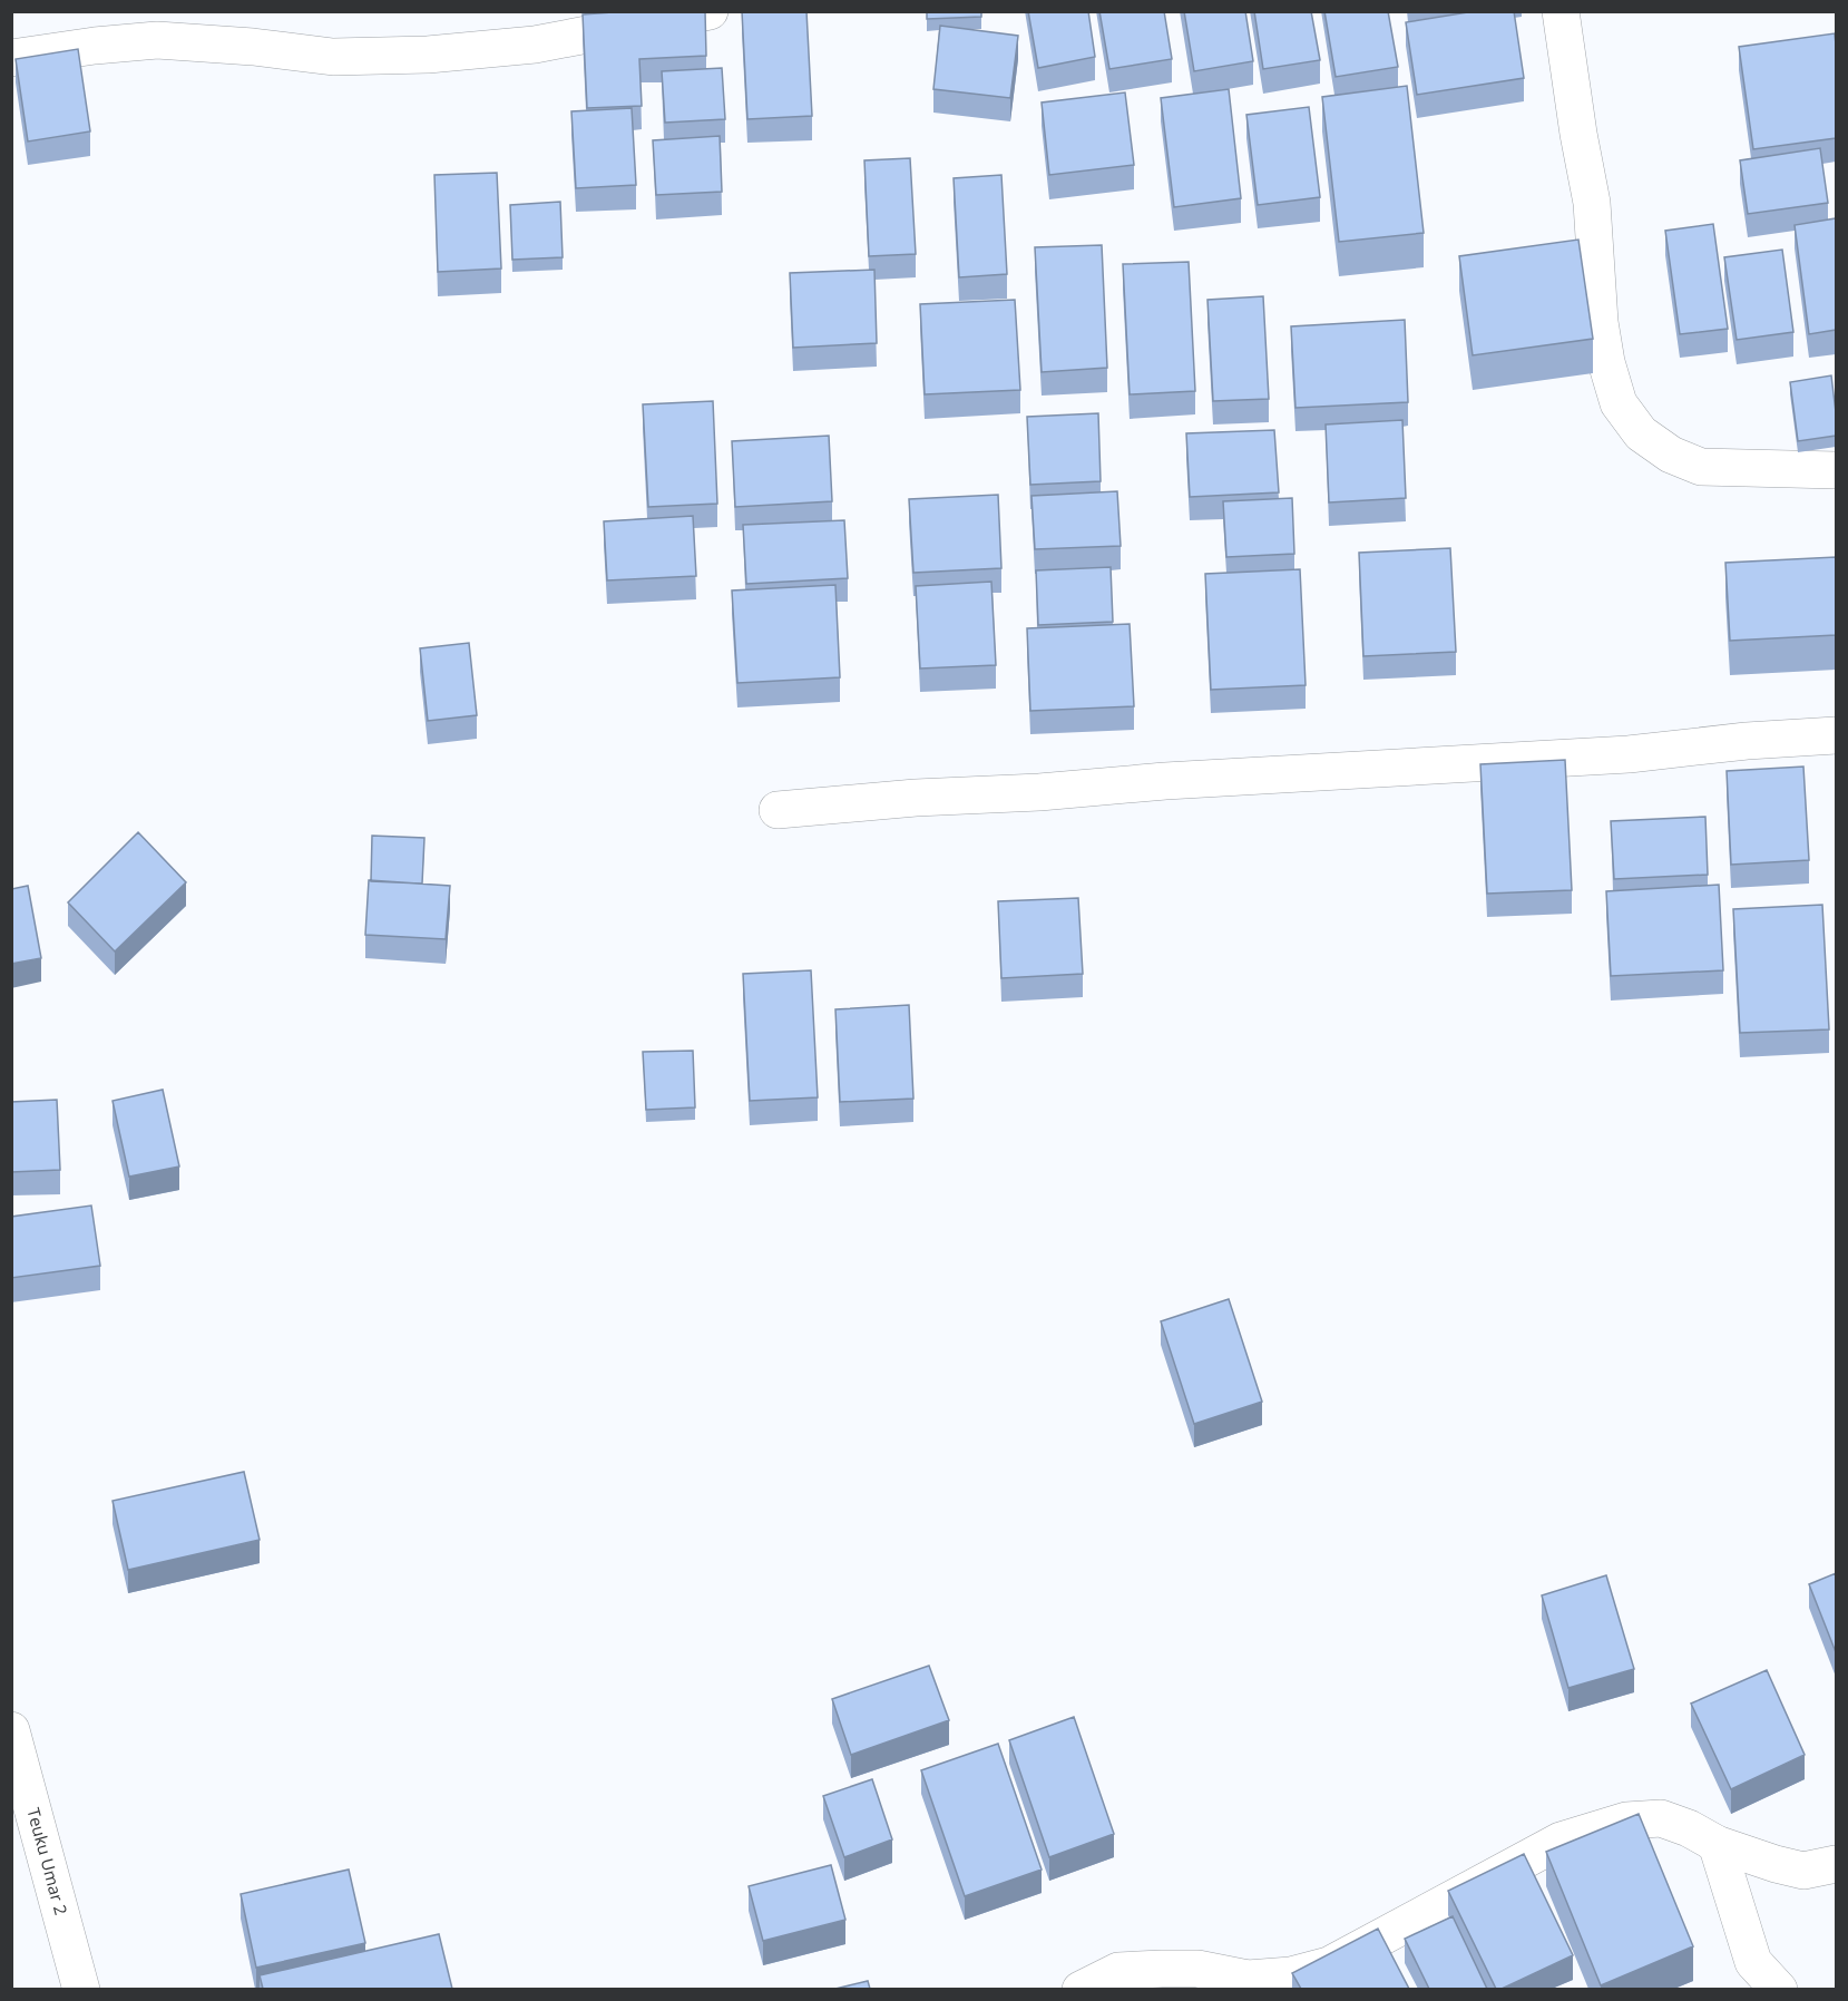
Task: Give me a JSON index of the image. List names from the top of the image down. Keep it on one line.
{"streets":{"street":["Teuku Umar 2"]}}
